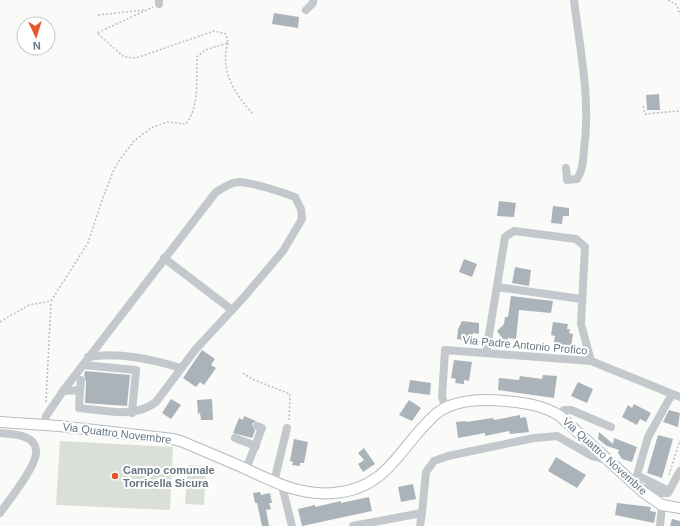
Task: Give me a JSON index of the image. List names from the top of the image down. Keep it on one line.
{"streets":{"main road":["Via Quattro Novembre"],"street":["Via Padre Antonio Profico"]},"crossings":[["Via Padre Antonio Profico","Via Quattro Novembre"]],"places":["Campo comunale Torricella Sicura"],"north":"bottom"}
